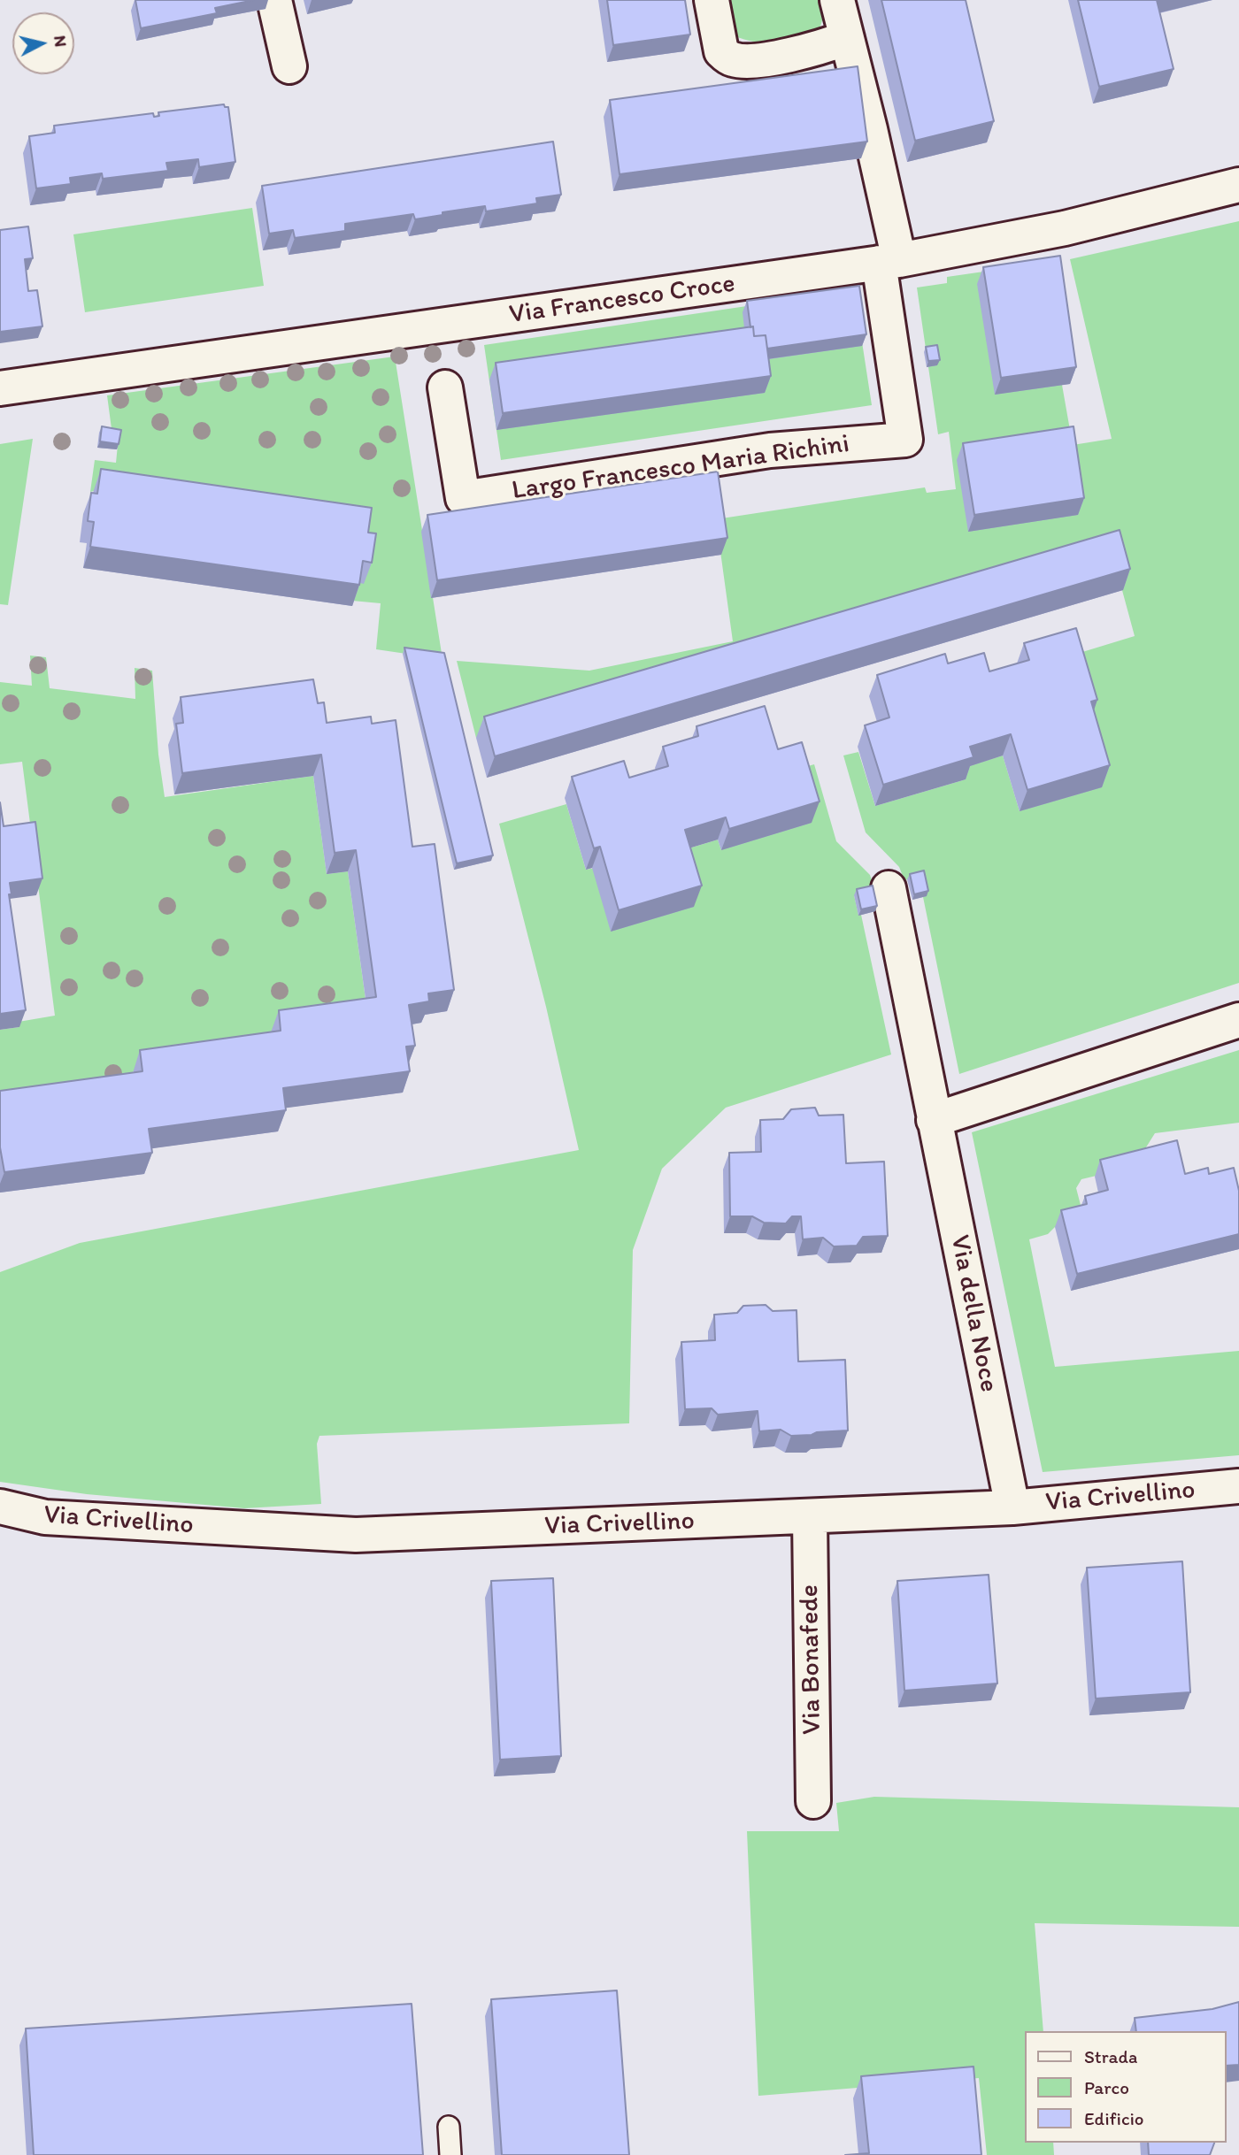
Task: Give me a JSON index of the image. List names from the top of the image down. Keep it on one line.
{"streets":{"street":["Via Francesco Croce","Largo Francesco Maria Richini","Via della Noce","Via Crivellino","Via Bonafede"]},"crossings":[["Via Francesco Croce","Largo Francesco Maria Richini"],["Via della Noce","Via Crivellino"],["Via Crivellino","Via Bonafede"]],"legend":["Strada","Parco","Edificio"],"north":"right"}
